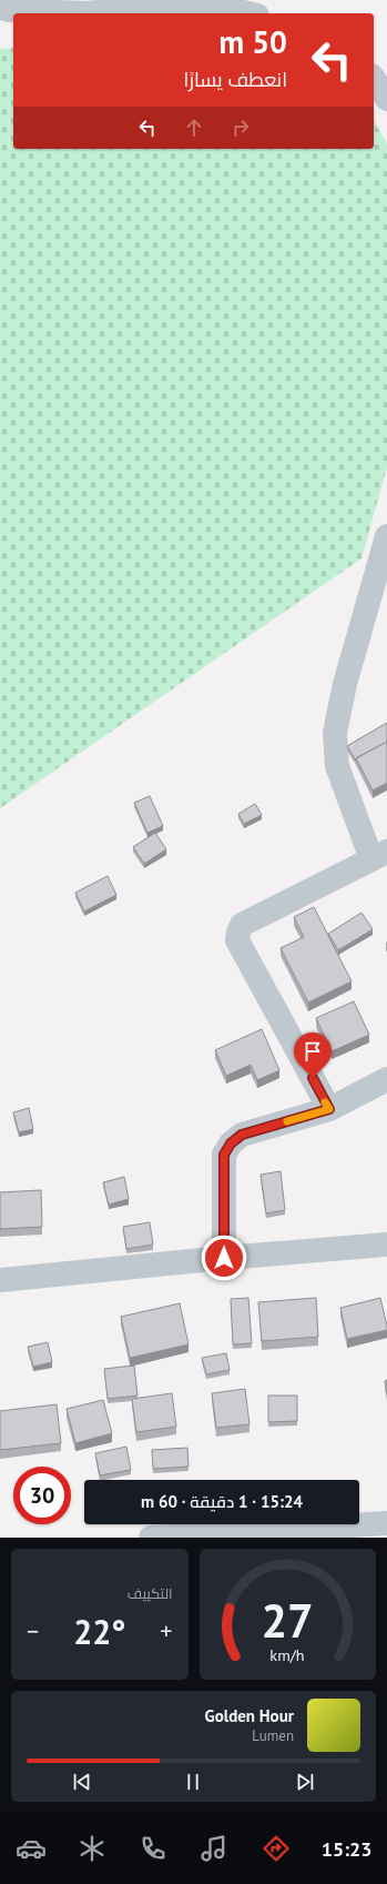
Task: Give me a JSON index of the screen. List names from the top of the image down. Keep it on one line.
{"page":{"turn":["50 m","انعطف يسارًا"],"limit":"30","trip":"15:24 · 1 دقيقة · 60 m","tile":"التكييف","heat":["−","22°","+"],"song":["Golden Hour","Lumen"],"tabs":"15:23","gauge":["27","km/h"]}}
